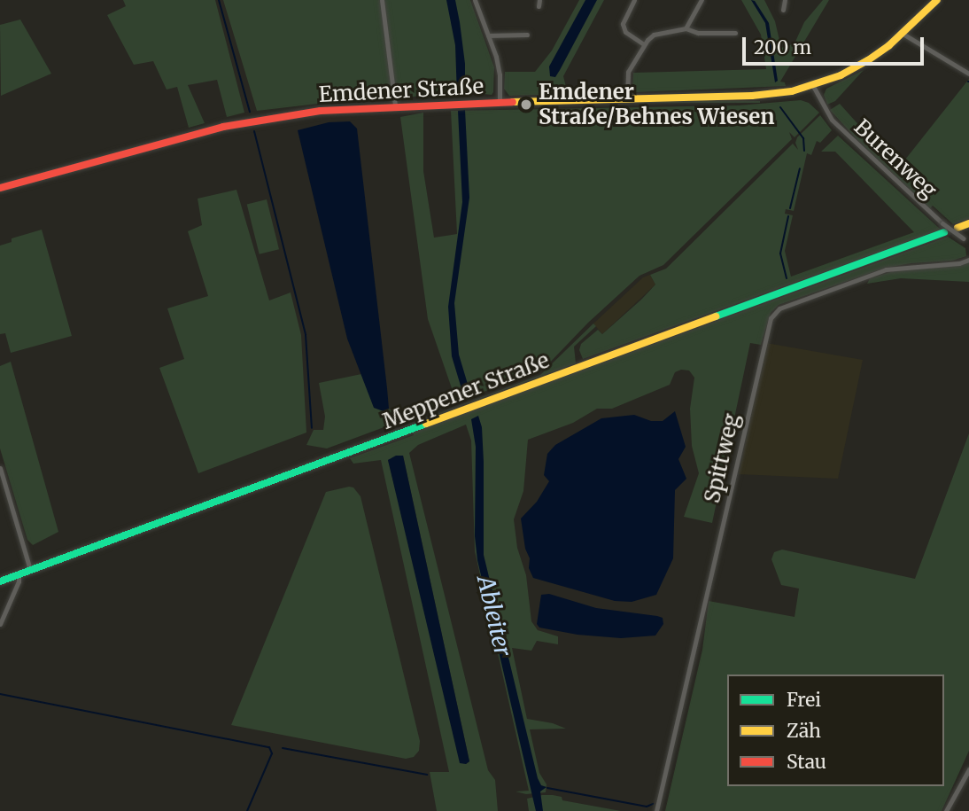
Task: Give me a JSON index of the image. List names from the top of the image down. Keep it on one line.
{"streets":{"main road":["Emdener Straße","Meppener Straße"],"street":["Burenweg","Spittweg"]},"crossings":[["Emdener Straße","Burenweg"]],"water":["Ableiter"],"places":["Emdener Straße/Behnes Wiesen"],"legend":["Frei","Zäh","Stau"],"scale_bar":"200 m"}
